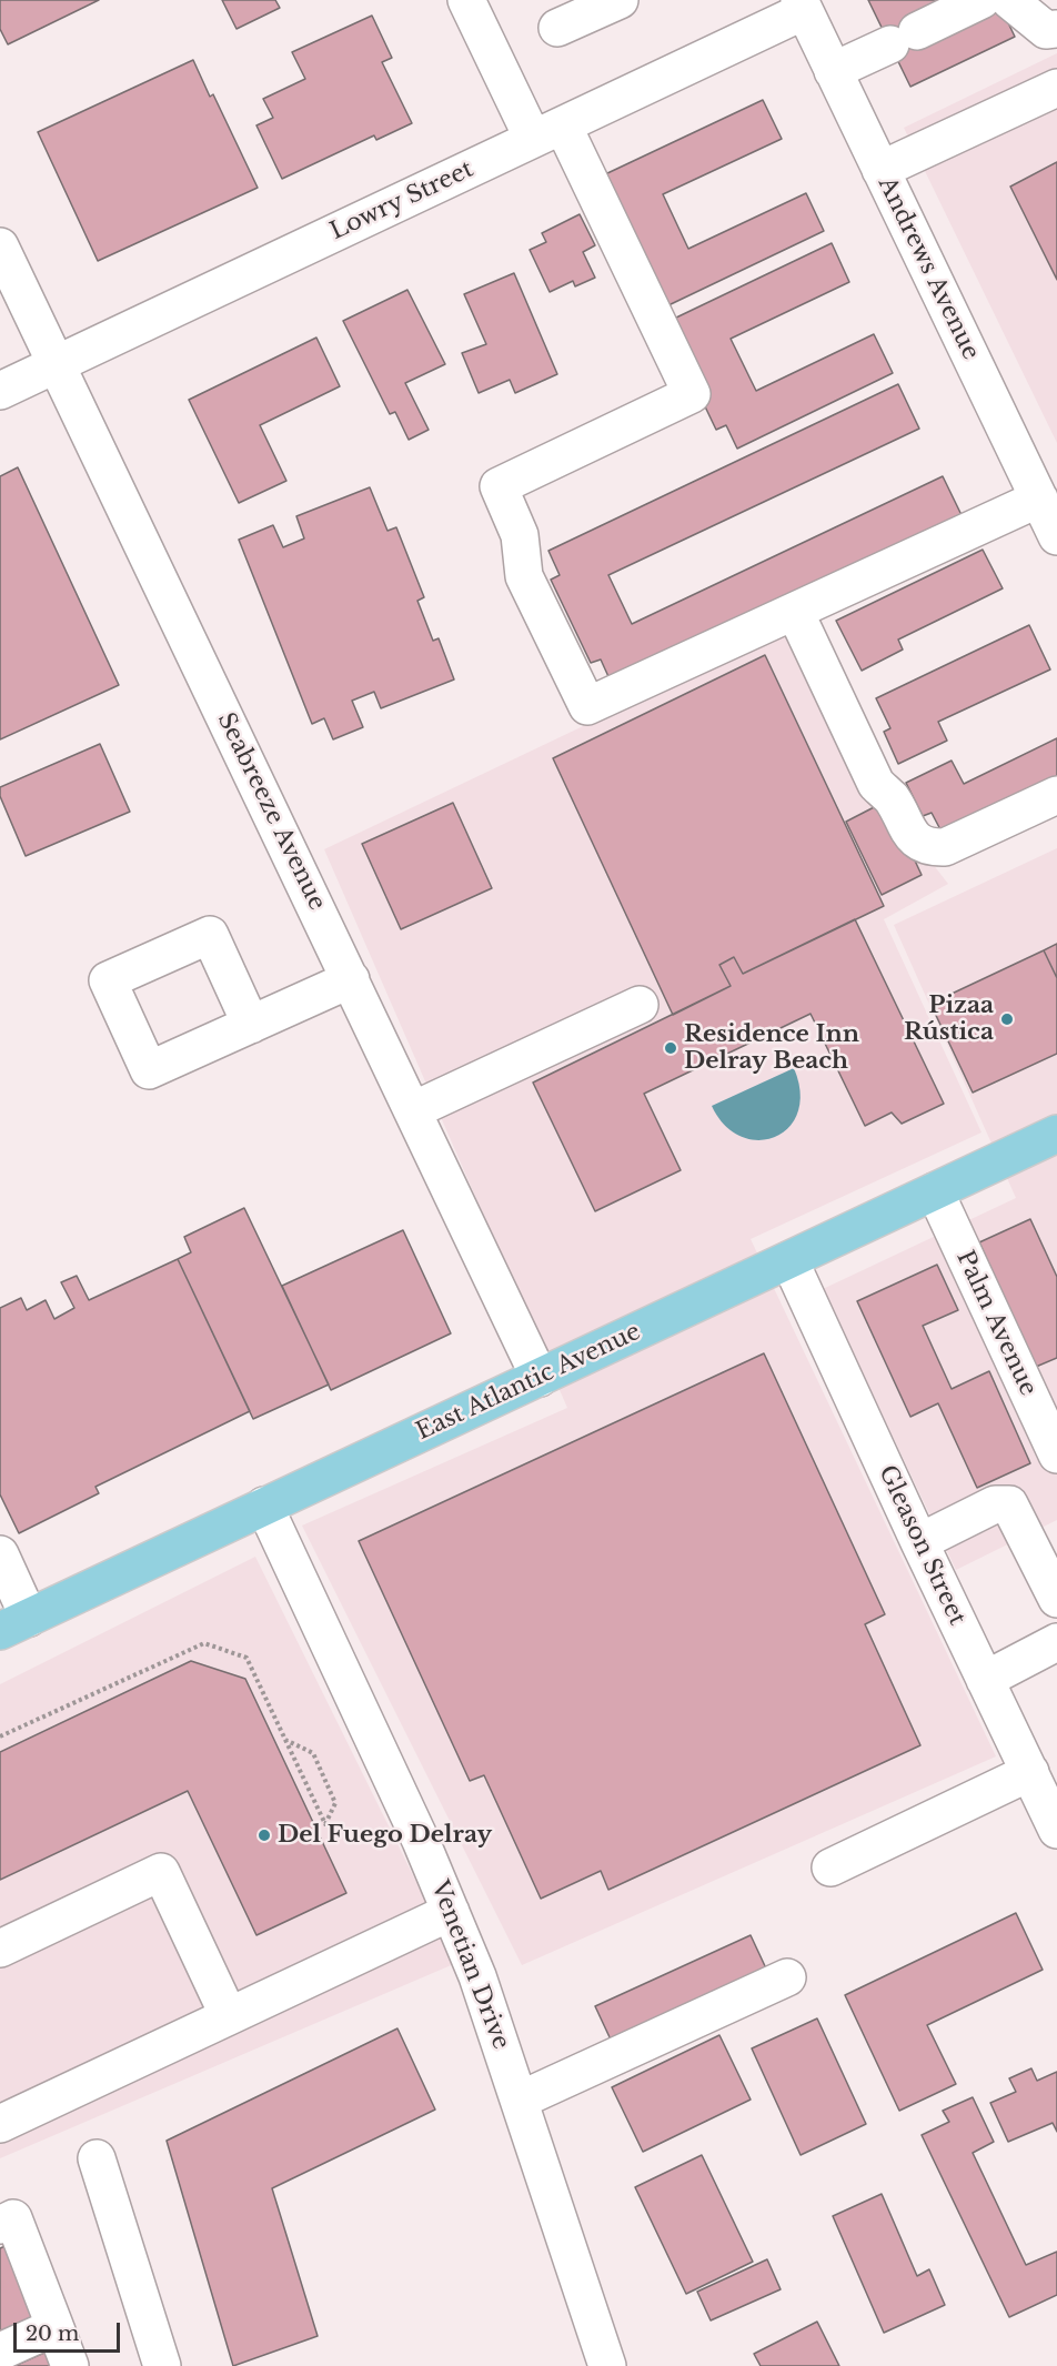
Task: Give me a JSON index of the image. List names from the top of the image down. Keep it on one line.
{"streets":{"main road":["East Atlantic Avenue"],"street":["Lowry Street","Andrews Avenue","Seabreeze Avenue","Palm Avenue","Gleason Street","Venetian Drive"]},"crossings":[["Lowry Street","Andrews Avenue"],["Lowry Street","Seabreeze Avenue"],["Seabreeze Avenue","East Atlantic Avenue"],["Palm Avenue","East Atlantic Avenue"],["East Atlantic Avenue","Gleason Street"],["East Atlantic Avenue","Venetian Drive"]],"places":["Pizaa Rústica","Residence Inn Delray Beach","Del Fuego Delray"],"scale_bar":"20 m"}
